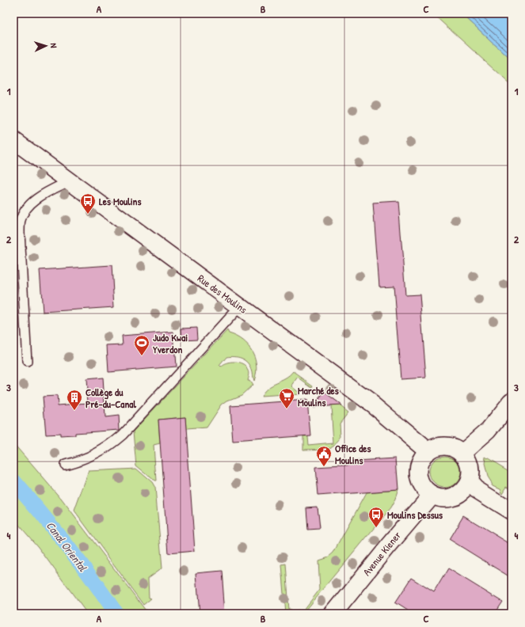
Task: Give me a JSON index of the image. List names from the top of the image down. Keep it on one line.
{"streets":{"street":["Rue des Moulins","Avenue Kiener"]},"crossings":[["Rue des Moulins","Avenue Kiener"]],"water":["Canal Oriental"],"places":{"bus stop":["Les Moulins","Moulins Dessus"],"sports":["Judo Kwai Yverdon"],"supermarket":["Marché des Moulins"],"building":["Collège du Pré-du-Canal"],"public building":["Office des Moulins"]},"north":"right","grid":{"columns":["A","B","C"],"rows":["1","2","3","4"]}}
